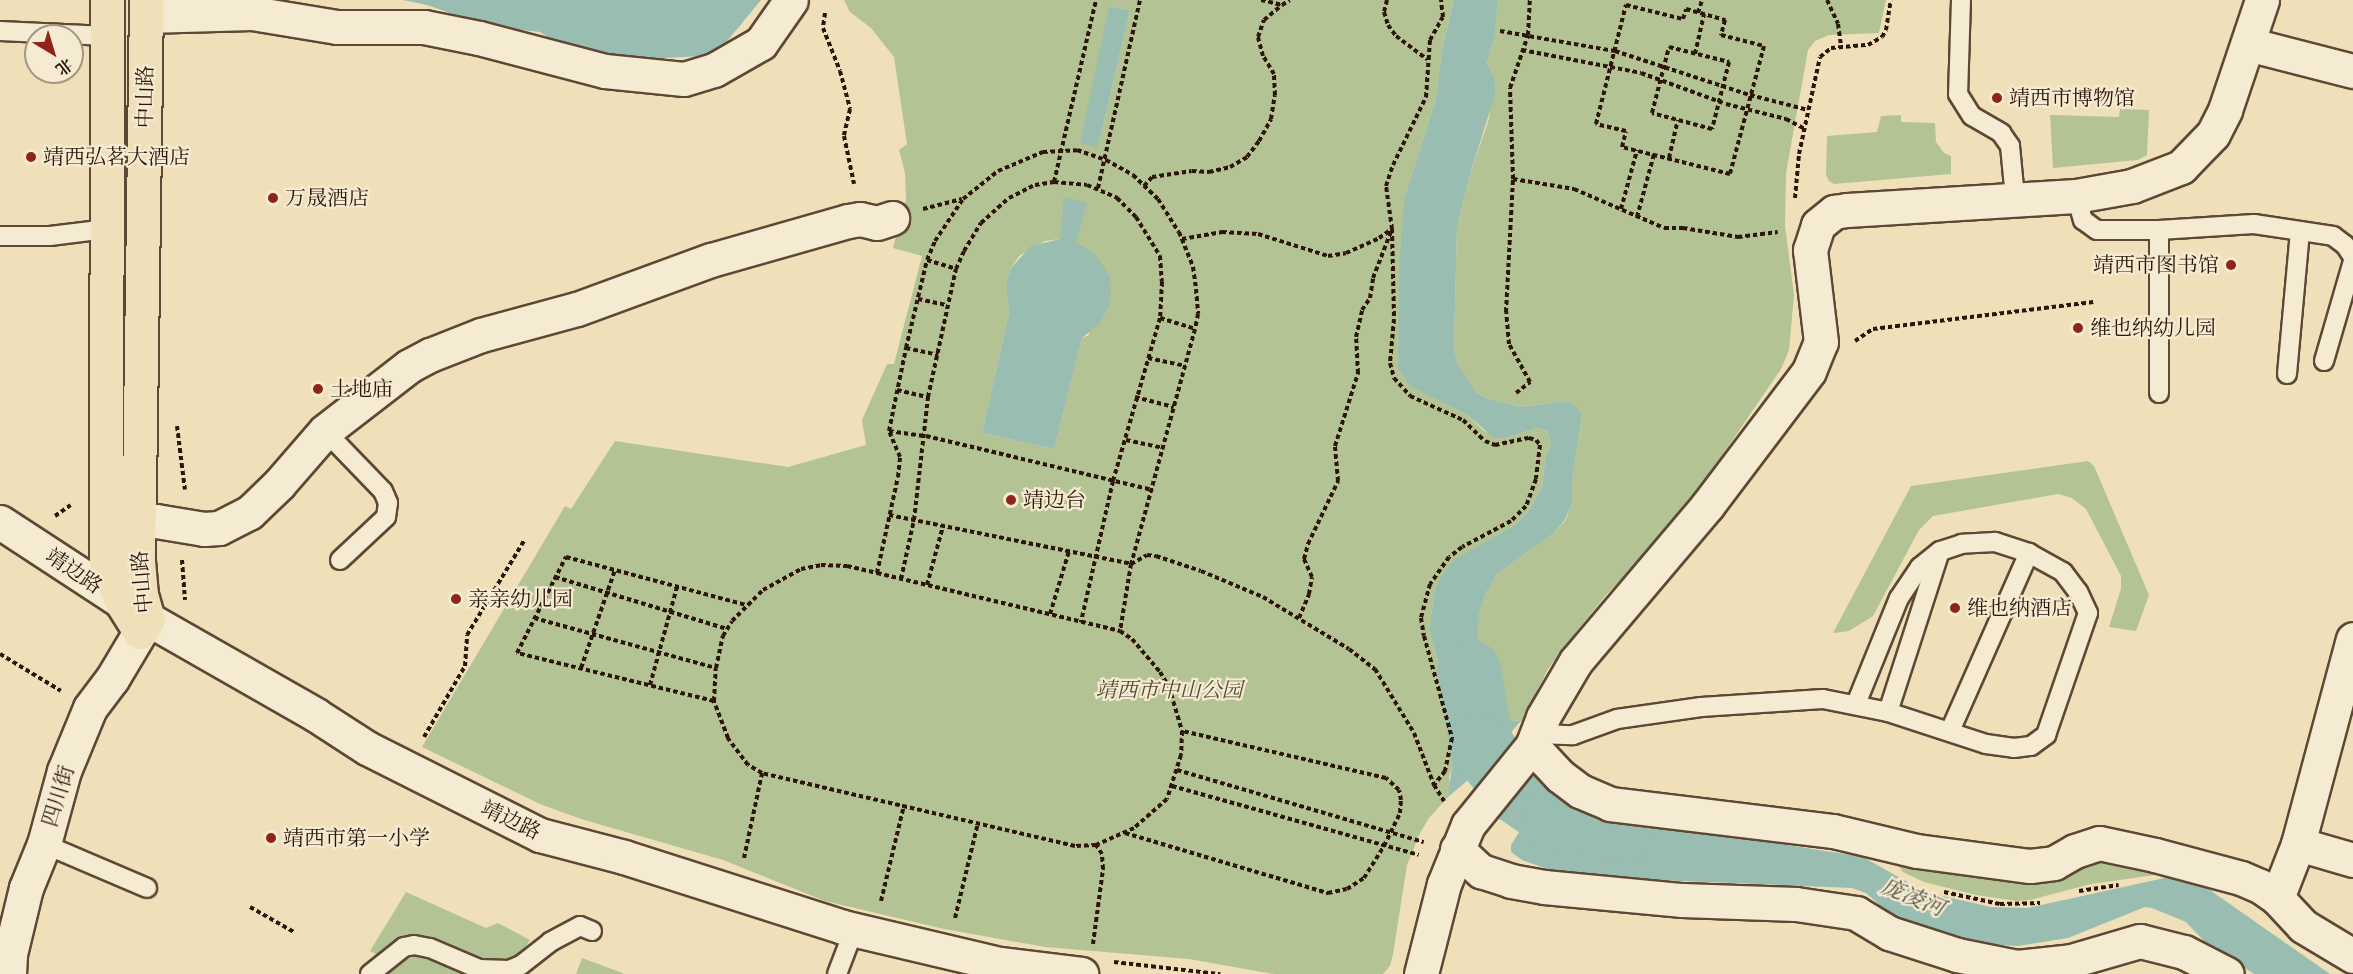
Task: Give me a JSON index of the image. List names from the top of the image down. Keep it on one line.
{"streets":{"main road":["中山路"],"street":["靖边路","四川街"]},"crossings":[["中山路","靖边路"],["中山路","四川街"],["靖边路","四川街"]],"water":["庞凌河"],"parks":["靖西市中山公园"],"places":["靖西市博物馆","靖西弘茗大酒店","万晟酒店","靖西市图书馆","维也纳幼儿园","土地庙","靖边台","亲亲幼儿园","维也纳酒店","靖西市第一小学"],"north":"bottom right"}
